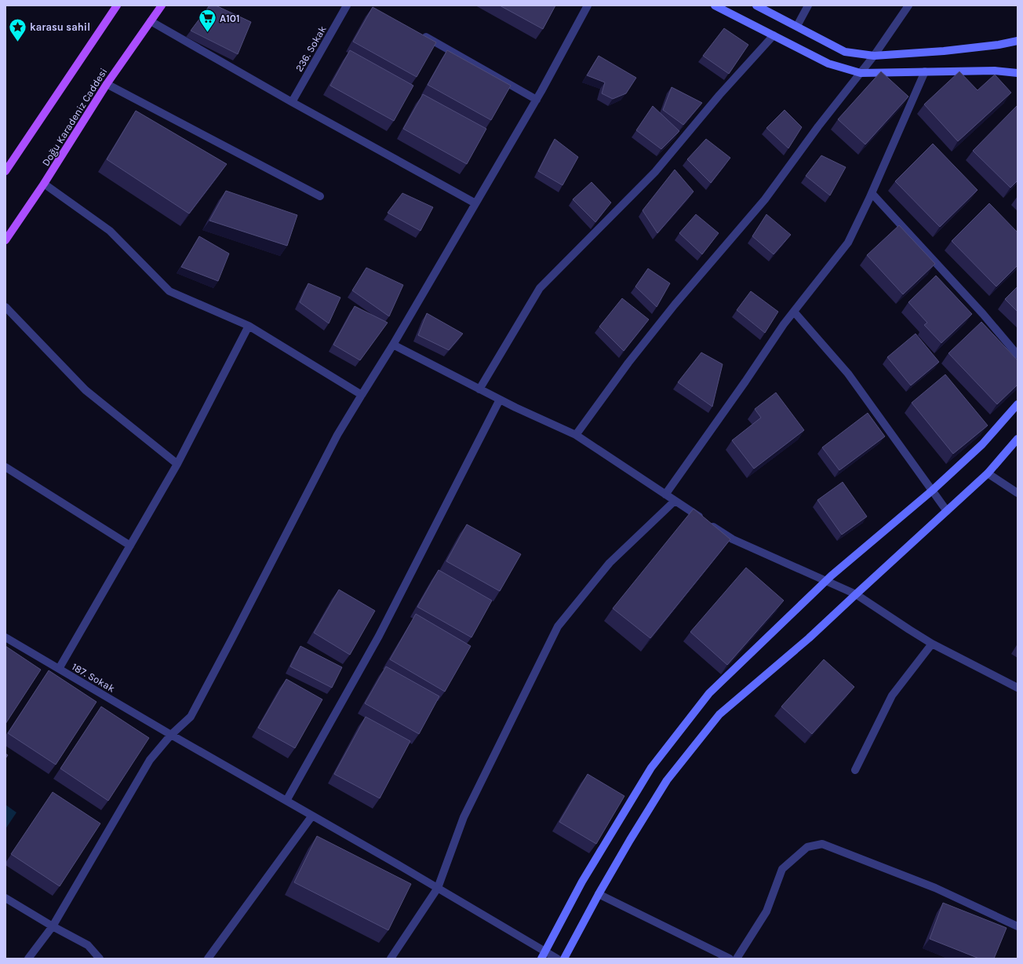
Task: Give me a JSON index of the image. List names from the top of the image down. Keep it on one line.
{"streets":{"main road":["Doğu Karadeniz Caddesi"],"street":["236. Sokak","187. Sokak"]},"places":{"supermarket":["A101"],"place":["karasu sahil"]}}
